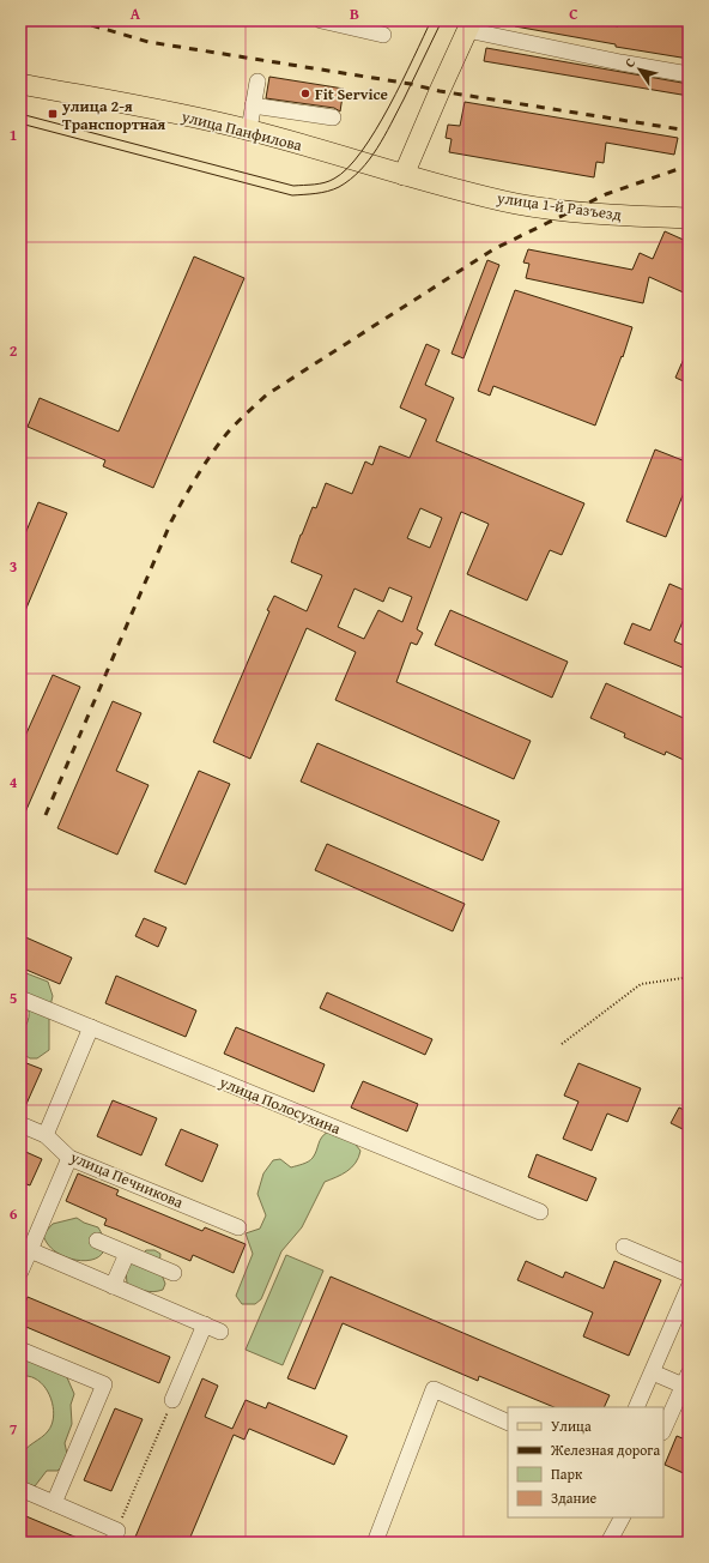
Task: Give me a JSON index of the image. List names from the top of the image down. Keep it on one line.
{"streets":{"main road":["улица Панфилова","улица 1-й Разъезд"],"street":["улица Полосухина","улица Печникова"]},"crossings":[["улица Панфилова","улица 1-й Разъезд"]],"places":{"other":["Fit Service"],"transit":["улица 2-я Транспортная"]},"legend":["Улица","Железная дорога","Парк","Здание"],"north":"top left","grid":{"columns":["A","B","C"],"rows":["1","2","3","4","5","6","7"]}}
